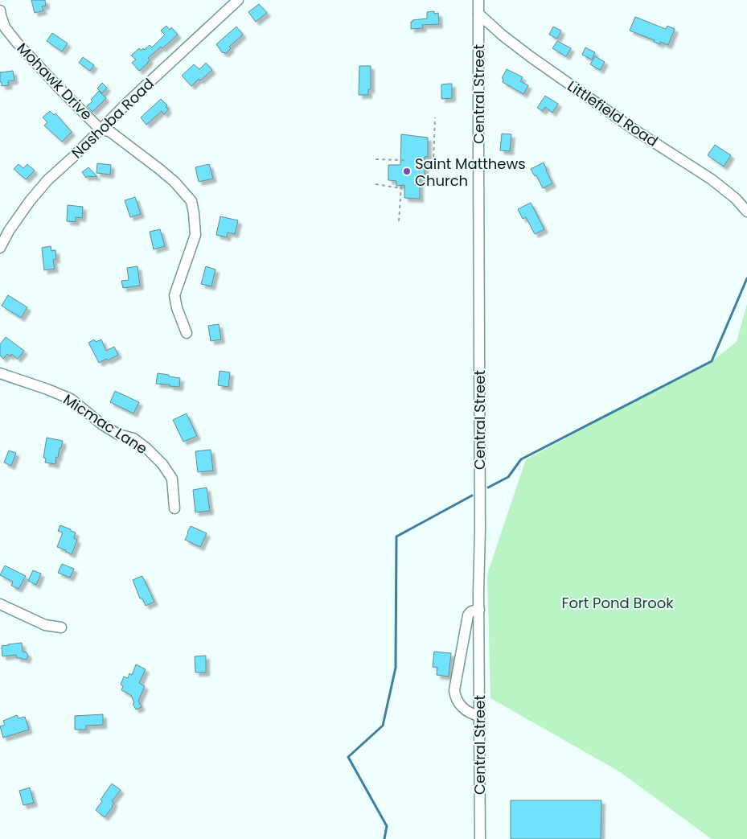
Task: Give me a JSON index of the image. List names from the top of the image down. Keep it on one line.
{"streets":{"street":["Mohawk Drive","Central Street","Littlefield Road","Nashoba Road","Micmac Lane"]},"crossings":[["Mohawk Drive","Nashoba Road"],["Central Street","Littlefield Road"]],"parks":["Fort Pond Brook"],"places":["Saint Matthews Church"]}
